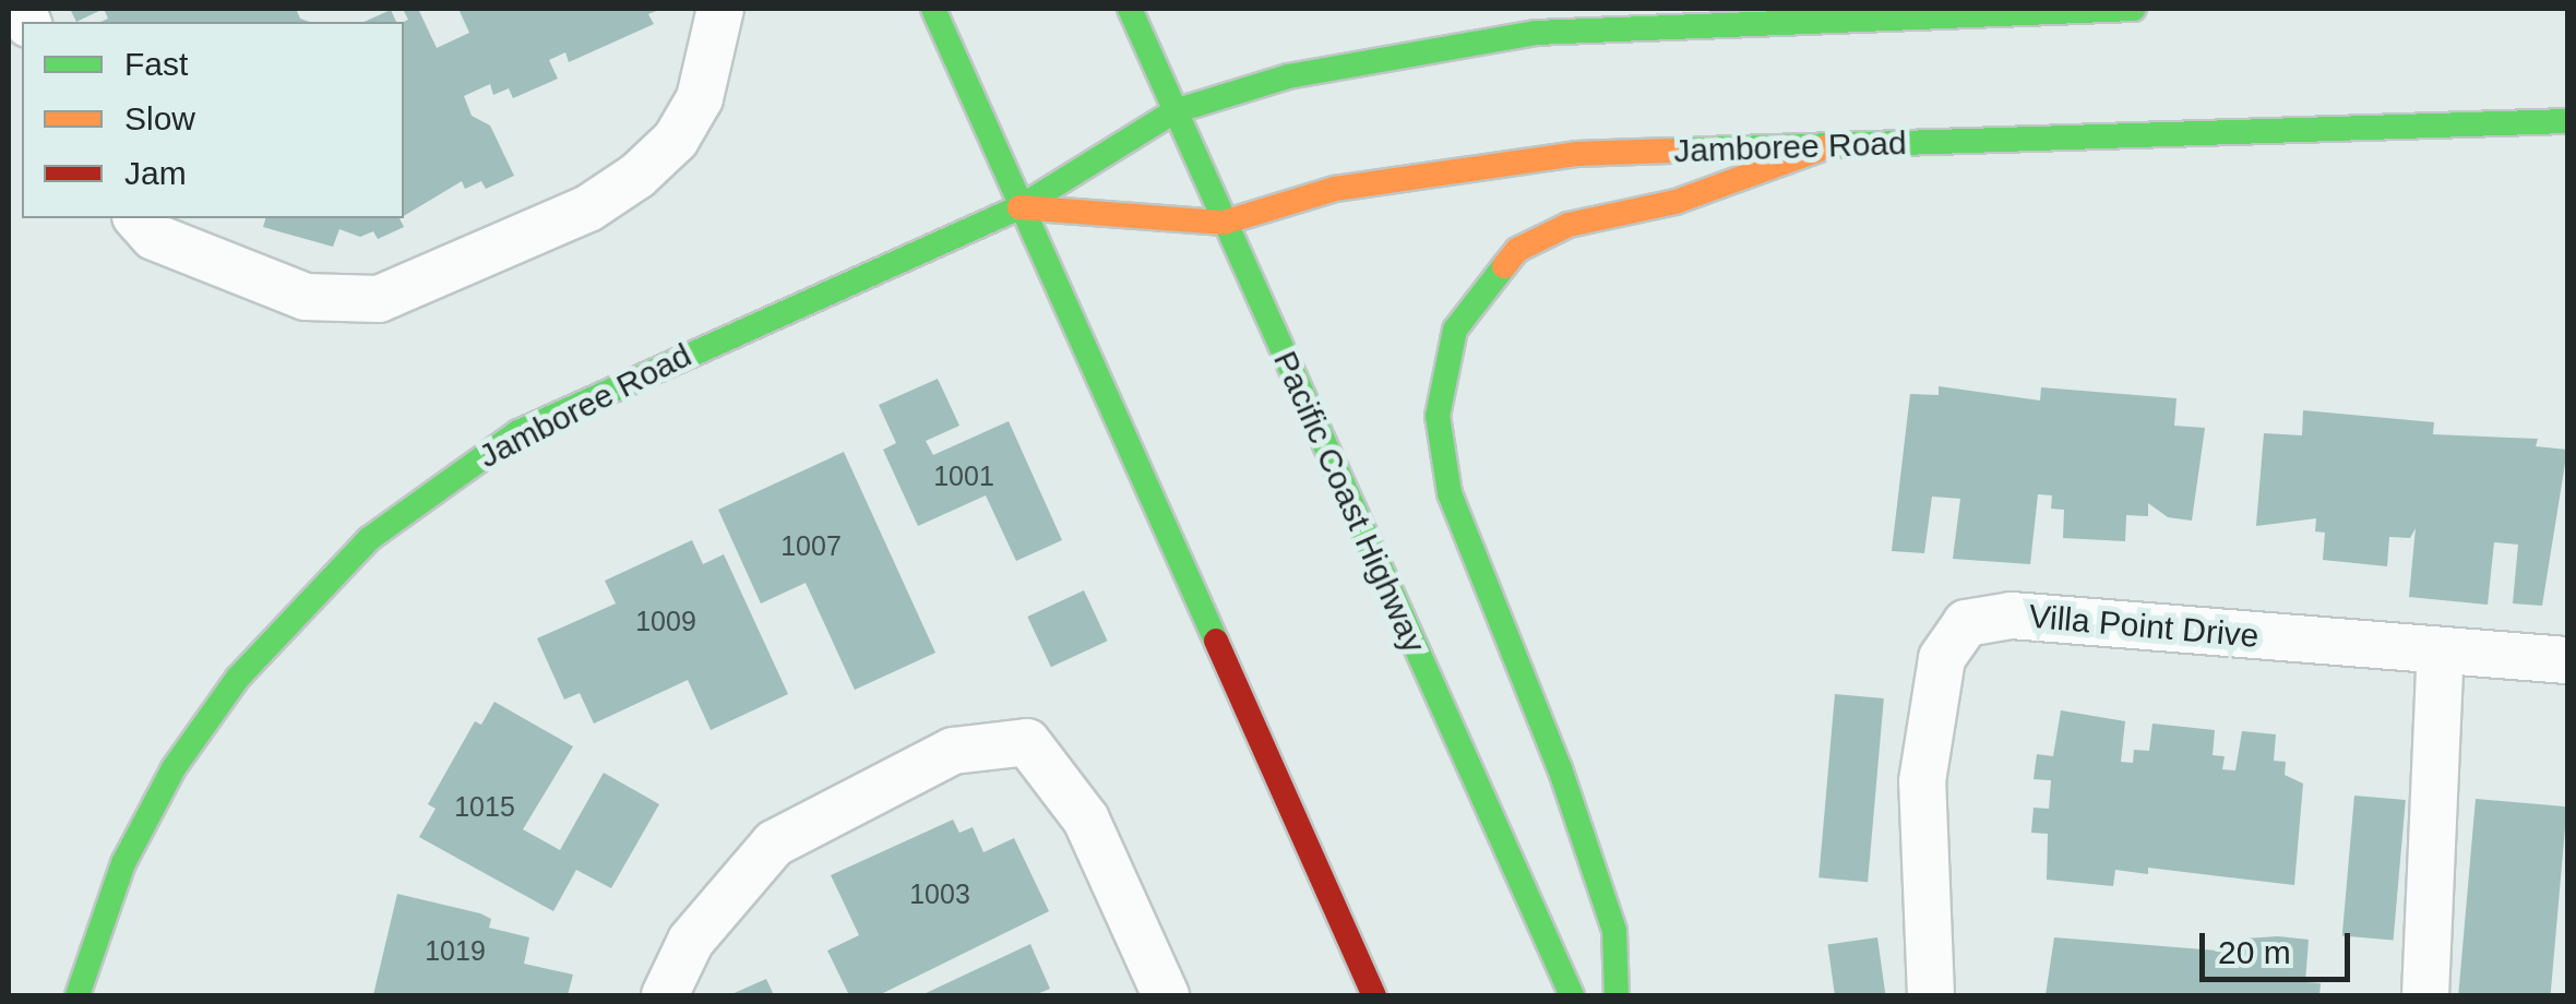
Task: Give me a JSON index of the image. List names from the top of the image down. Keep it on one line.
{"streets":{"main road":["Jamboree Road","Pacific Coast Highway"],"street":["Villa Point Drive"]},"crossings":[["Jamboree Road","Pacific Coast Highway"]],"house_numbers":["1001","1007","1009","1015","1003","1019"],"legend":["Fast","Slow","Jam"],"scale_bar":"20 m"}
